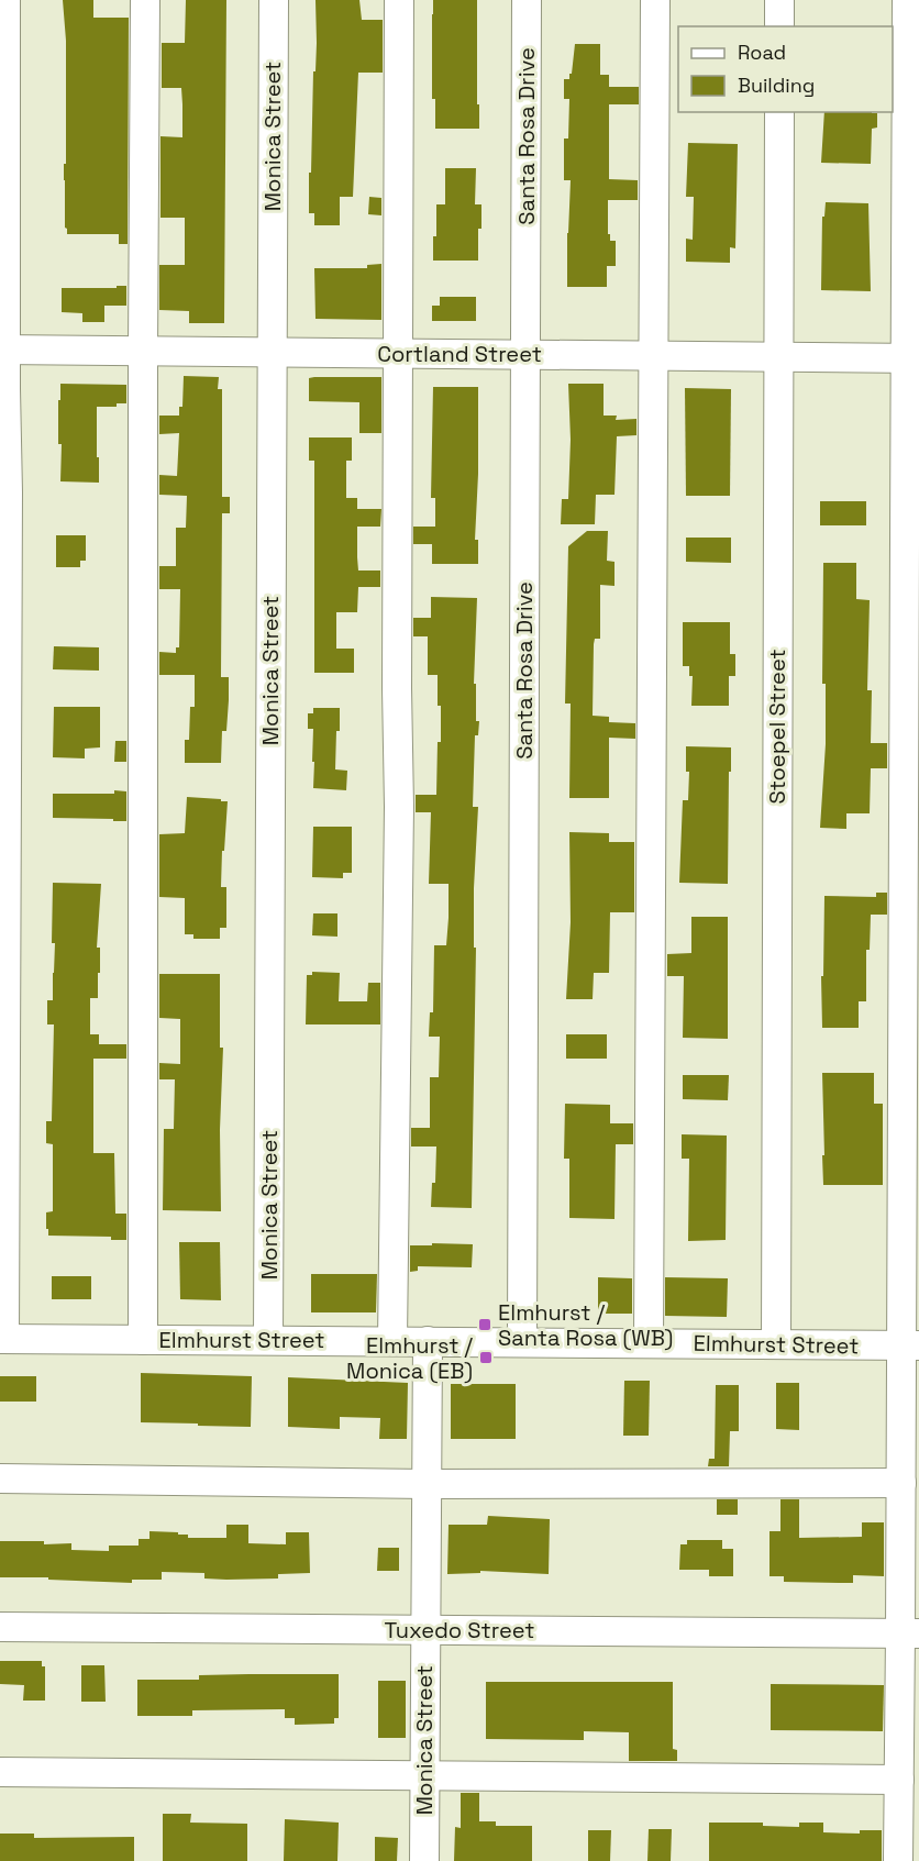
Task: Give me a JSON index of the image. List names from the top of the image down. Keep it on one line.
{"streets":{"street":["Monica Street","Santa Rosa Drive","Cortland Street","Stoepel Street","Elmhurst Street","Tuxedo Street"]},"crossings":[["Monica Street","Cortland Street"],["Monica Street","Elmhurst Street"],["Monica Street","Tuxedo Street"],["Santa Rosa Drive","Cortland Street"],["Santa Rosa Drive","Elmhurst Street"],["Cortland Street","Stoepel Street"],["Stoepel Street","Elmhurst Street"]],"places":{"transit":["Elmhurst / Santa Rosa (WB)","Elmhurst / Monica (EB)"]},"legend":["Road","Building"]}
